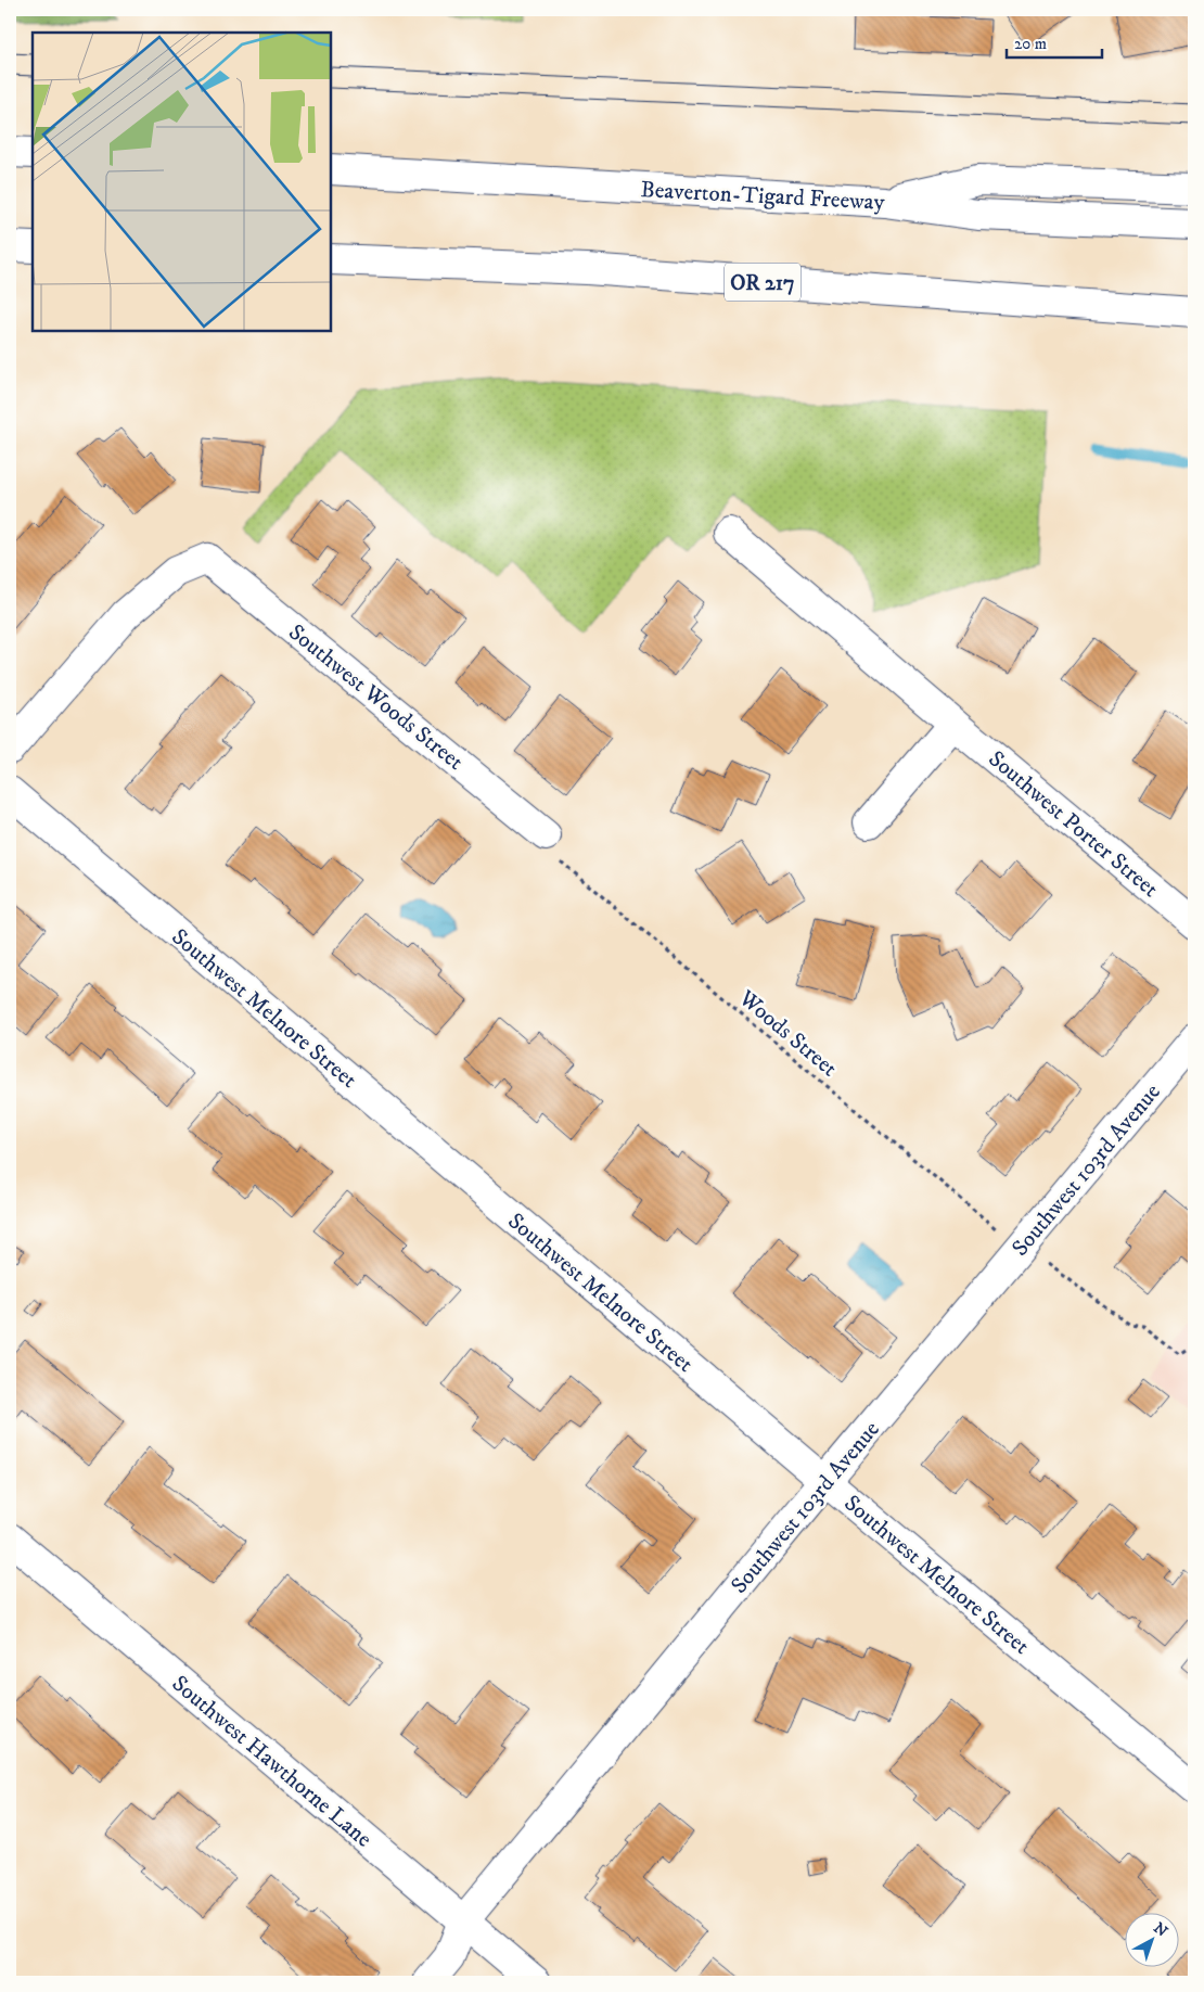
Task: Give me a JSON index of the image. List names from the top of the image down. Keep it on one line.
{"streets":{"main road":["Beaverton-Tigard Freeway","OR 217","Southwest Woods Street","Southwest Porter Street","Southwest Melnore Street","Southwest 103rd Avenue","Southwest Hawthorne Lane"],"path":["Woods Street"]},"crossings":[["Southwest Woods Street","Woods Street"],["Southwest Melnore Street","Southwest 103rd Avenue"],["Woods Street","Southwest 103rd Avenue"],["Southwest 103rd Avenue","Southwest Hawthorne Lane"]],"scale_bar":"20 m","north":"top right"}
